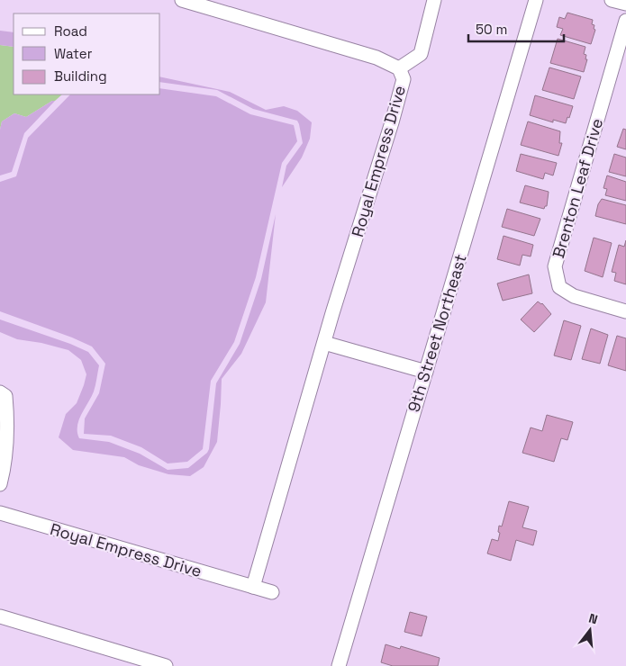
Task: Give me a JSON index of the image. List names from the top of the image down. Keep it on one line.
{"streets":{"street":["Royal Empress Drive","Brenton Leaf Drive","9th Street Northeast"]},"legend":["Road","Water","Building"],"scale_bar":"50 m","north":"top"}
